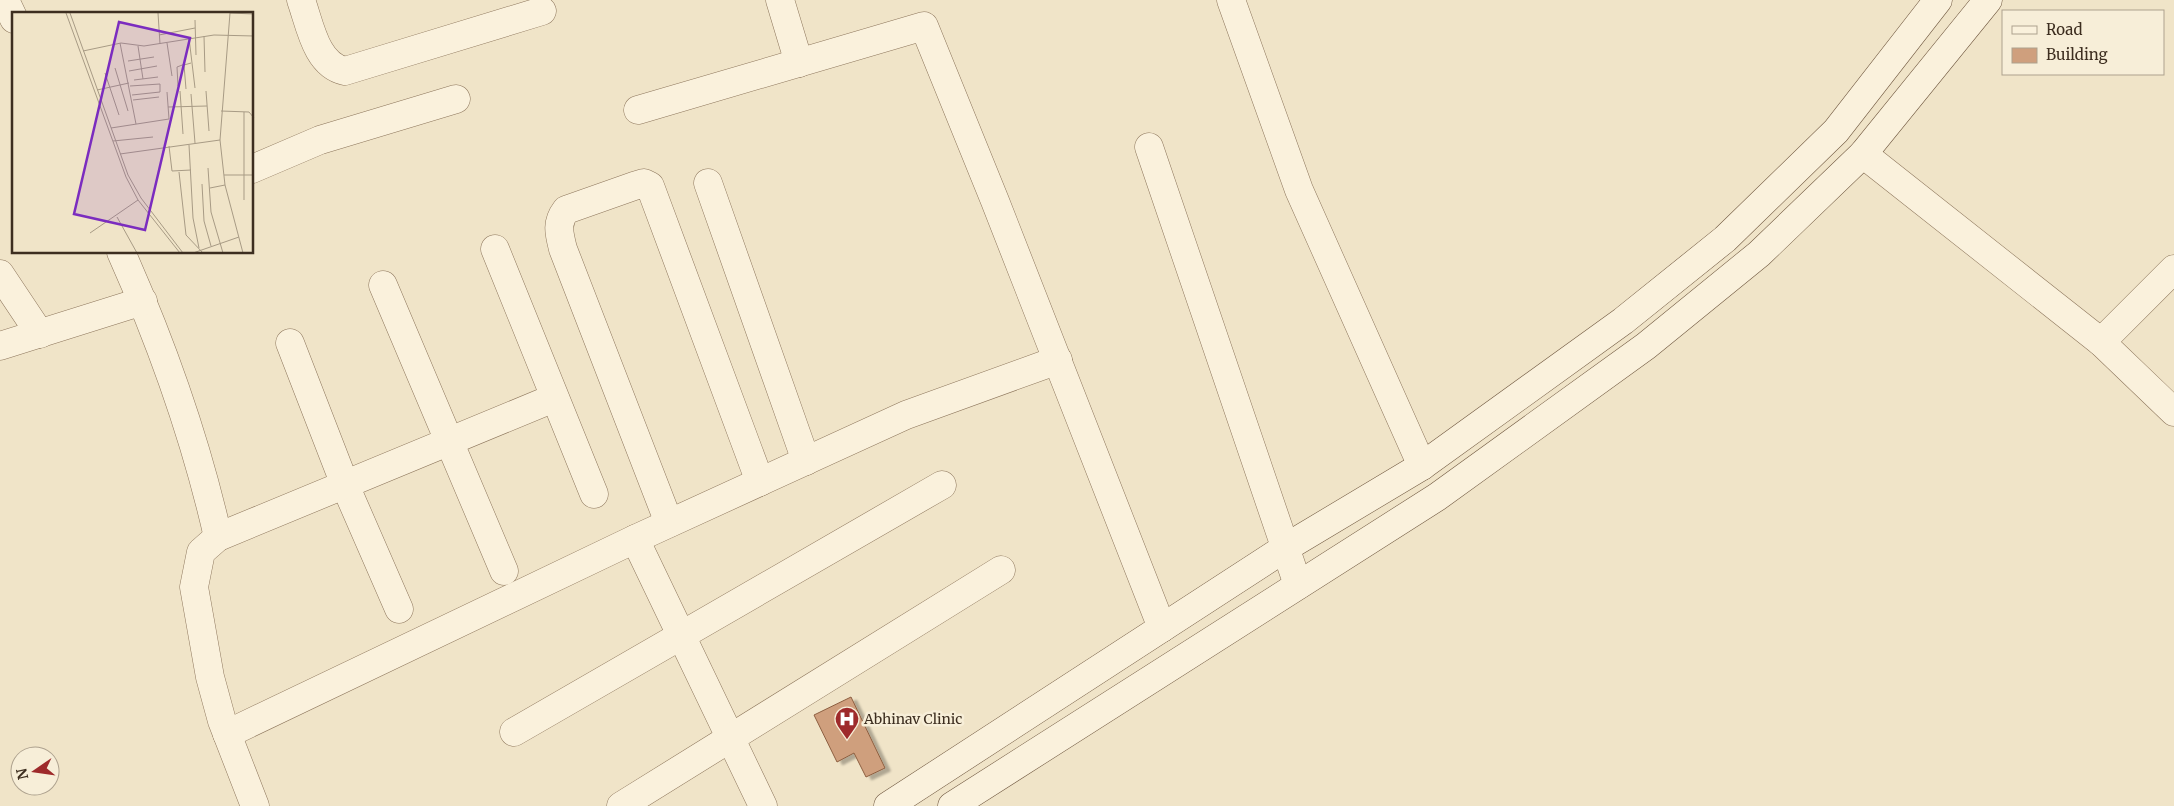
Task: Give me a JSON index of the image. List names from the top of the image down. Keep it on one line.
{"places":{"hospital":["Abhinav Clinic"]},"legend":["Road","Building"],"north":"left"}
